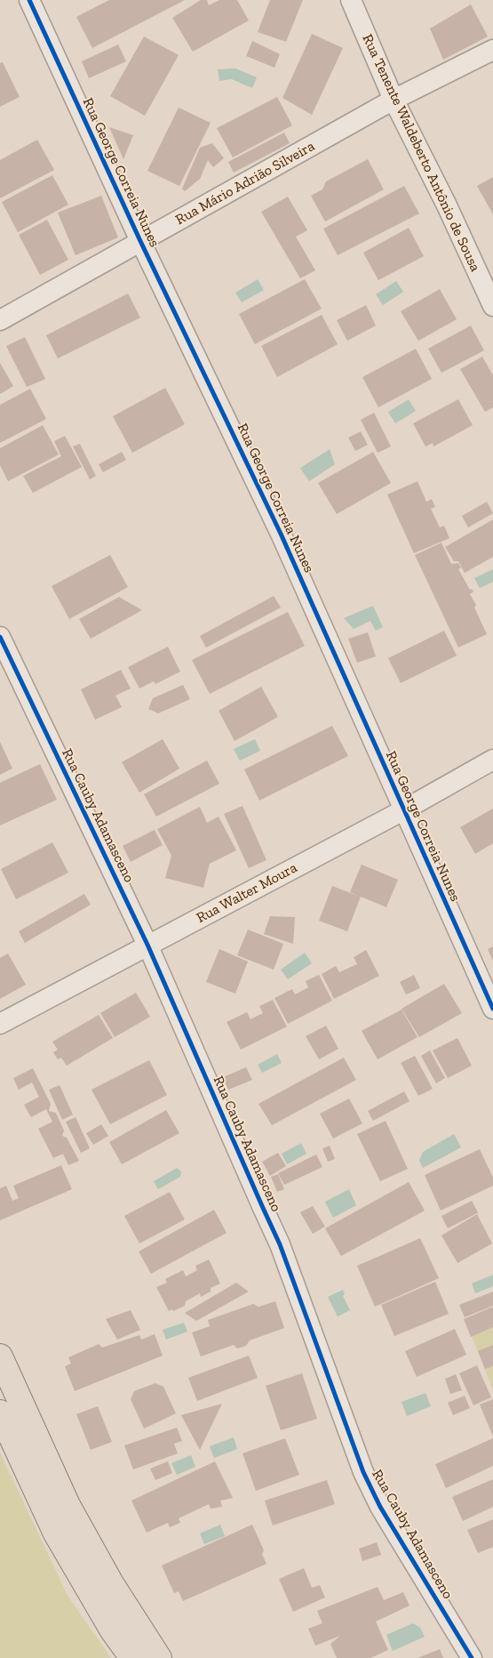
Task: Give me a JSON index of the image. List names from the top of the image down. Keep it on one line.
{"streets":{"street":["Rua Tenente Waldeberto Antônio de Sousa","Rua George Correia Nunes","Rua Mário Adrião Silveira","Rua Cauby Adamasceno","Rua Walter Moura"]},"crossings":[["Rua Tenente Waldeberto Antônio de Sousa","Rua Mário Adrião Silveira"],["Rua George Correia Nunes","Rua Mário Adrião Silveira"],["Rua George Correia Nunes","Rua Walter Moura"],["Rua Cauby Adamasceno","Rua Walter Moura"]]}
